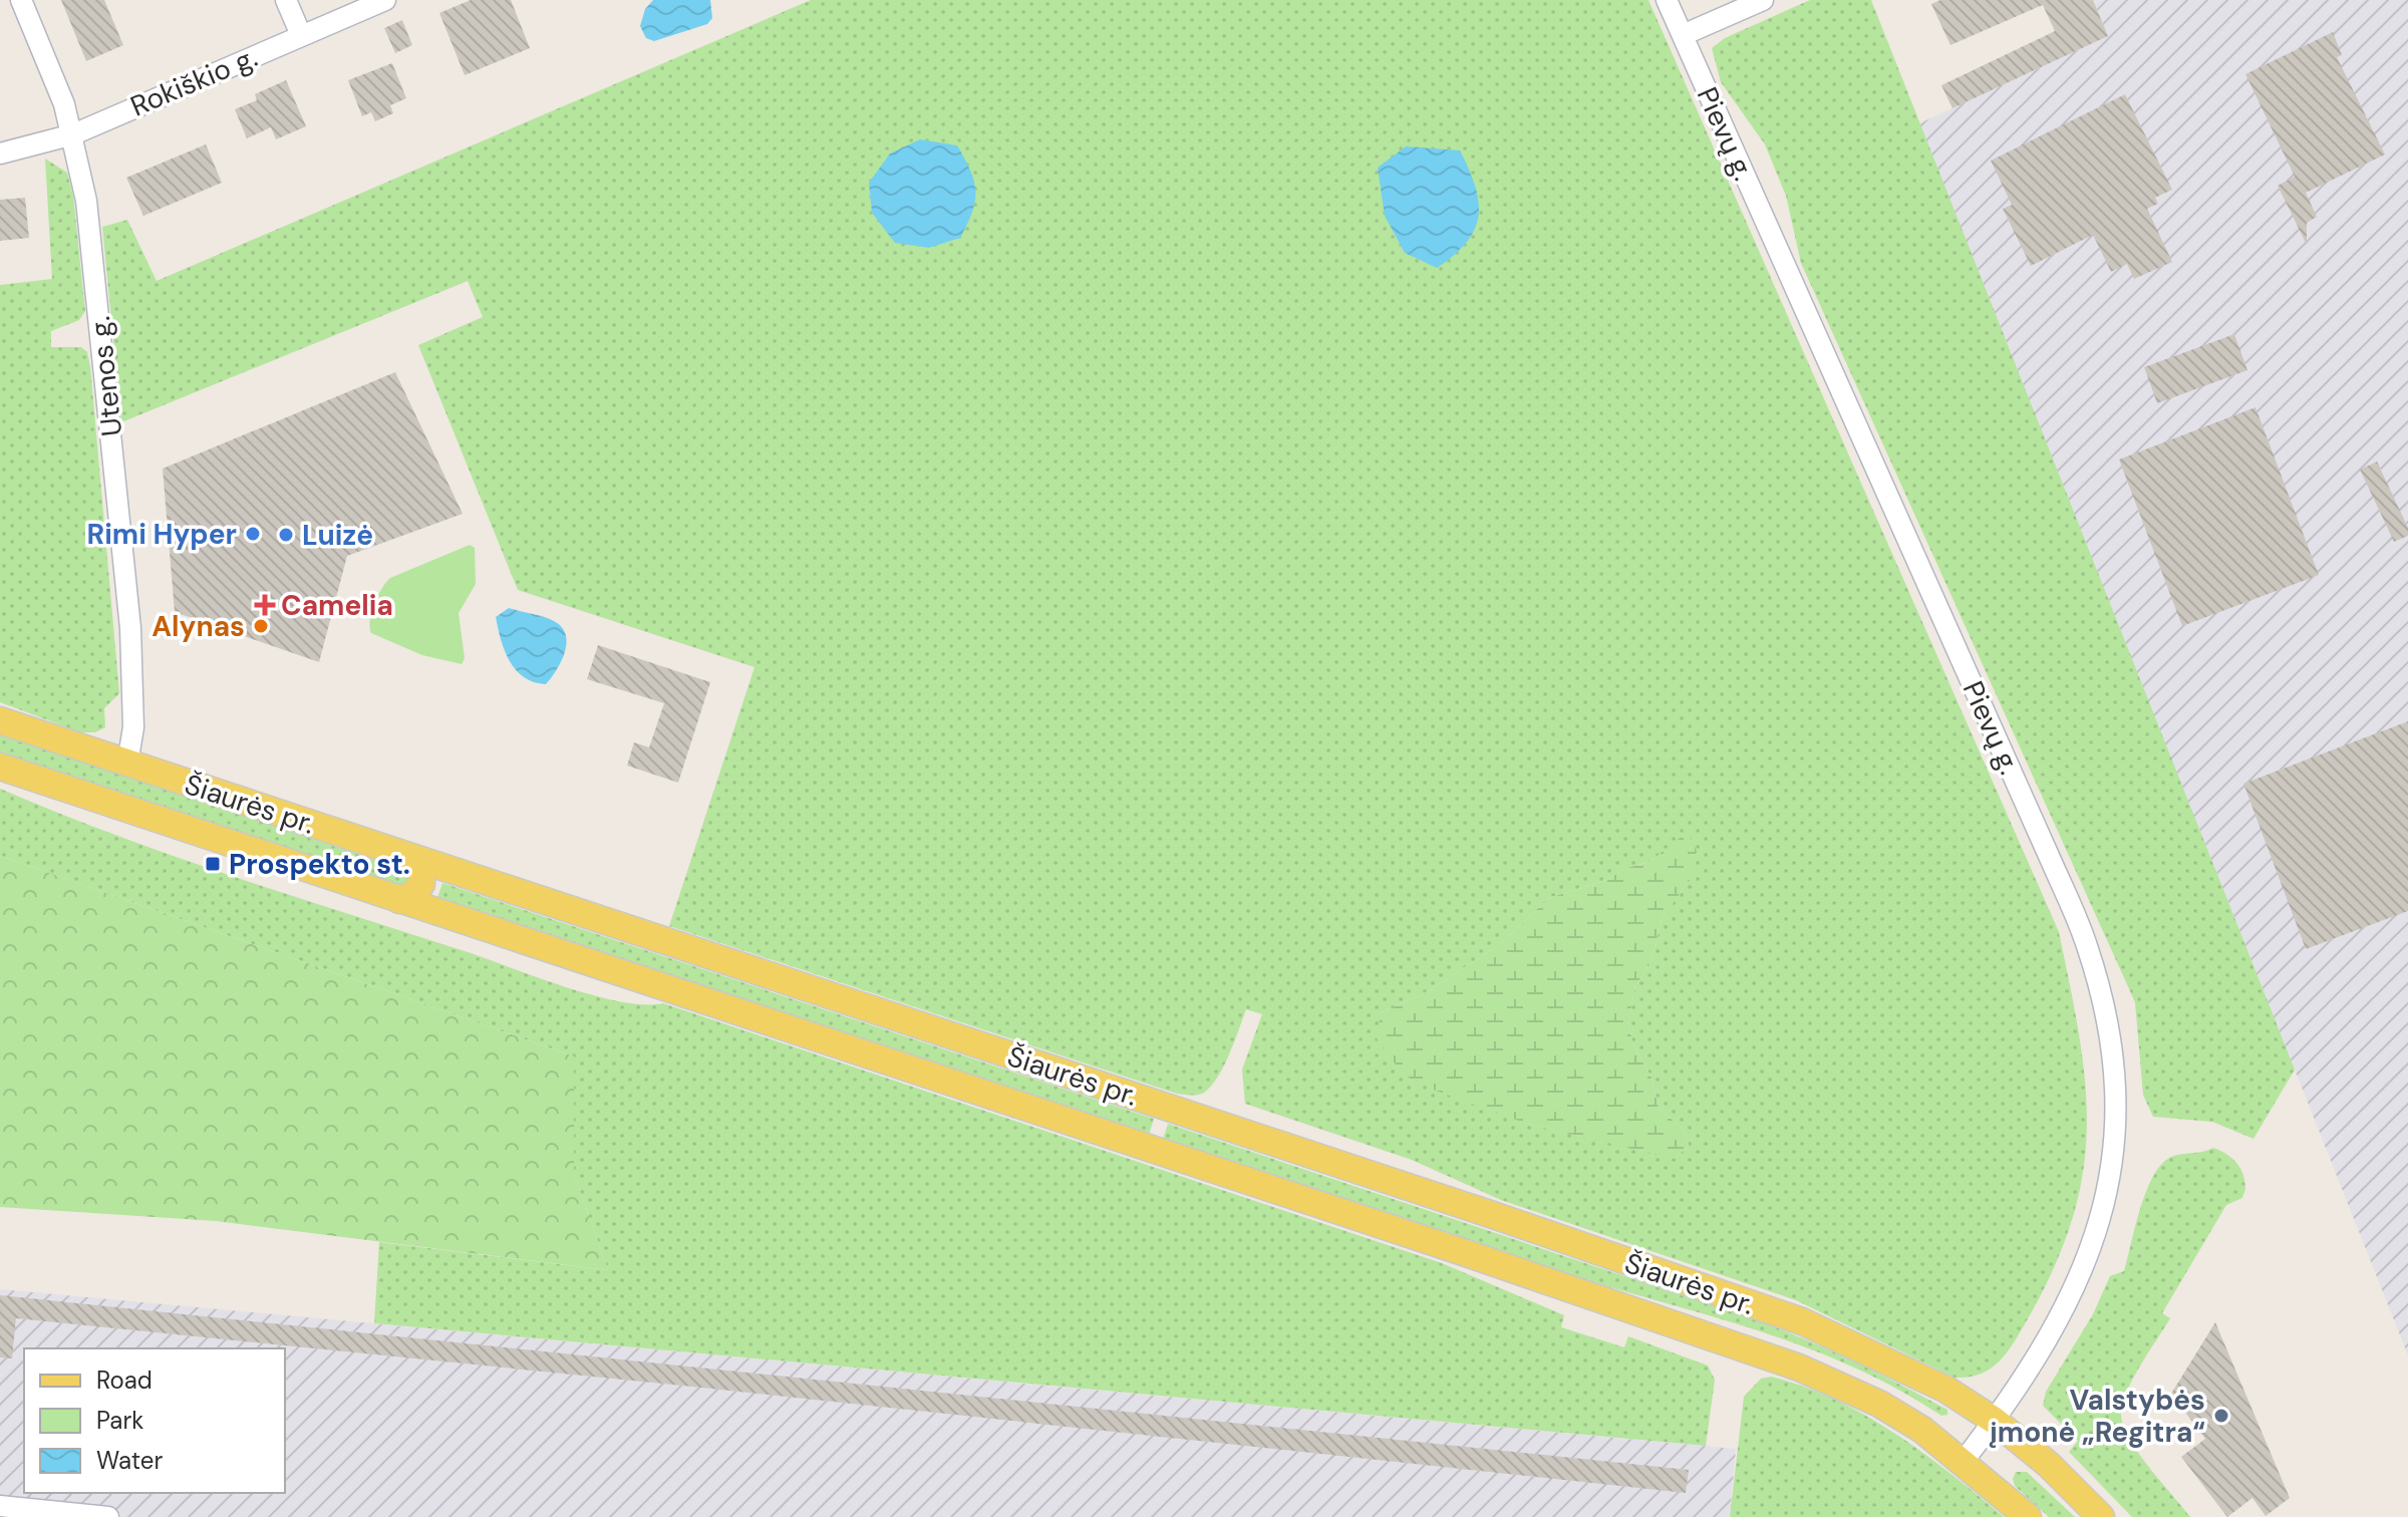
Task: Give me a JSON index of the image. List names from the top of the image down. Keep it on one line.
{"streets":{"main road":["Šiaurės pr."],"street":["Rokiškio g.","Pievų g.","Utenos g."]},"crossings":[["Rokiškio g.","Utenos g."],["Pievų g.","Šiaurės pr."],["Utenos g.","Šiaurės pr."]],"places":{"other":["Rimi Hyper","Luizė","Alynas","Valstybės įmonė „Regitra“"],"health":["Camelia"],"transit":["Prospekto st."]},"legend":["Road","Park","Water"]}
